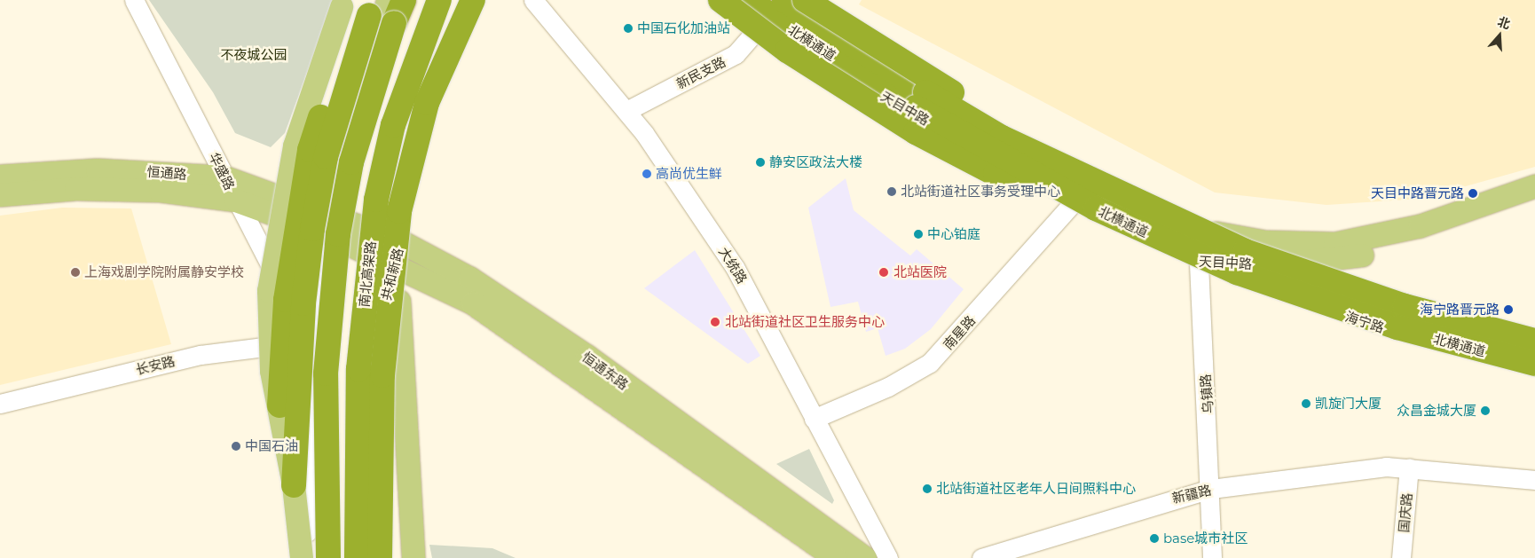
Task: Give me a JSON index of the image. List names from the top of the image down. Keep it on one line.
{"streets":{"highway":["北横通道","南北高架路"],"main road":["天目中路","恒通路","共和新路","海宁路","恒通东路"],"street":["新民支路","华盛路","大统路","南星路","长安路","乌镇路","新疆路","国庆路"]},"crossings":[["新民支路","天目中路"],["新民支路","大统路"],["天目中路","海宁路"],["天目中路","南星路"],["天目中路","乌镇路"],["华盛路","恒通路"],["华盛路","长安路"],["恒通路","恒通东路"],["大统路","南星路"],["共和新路","恒通东路"],["海宁路","乌镇路"],["乌镇路","新疆路"],["新疆路","国庆路"]],"parks":["不夜城公园"],"places":["中国石化加油站","静安区政法大楼","高尚优生鲜","北站街道社区事务受理中心","天目中路晋元路","中心铂庭","上海戏剧学院附属静安学校","北站医院","海宁路晋元路","北站街道社区卫生服务中心","凯旋门大厦","众昌金城大厦","中国石油","北站街道社区老年人日间照料中心","base城市社区"],"north":"top"}
